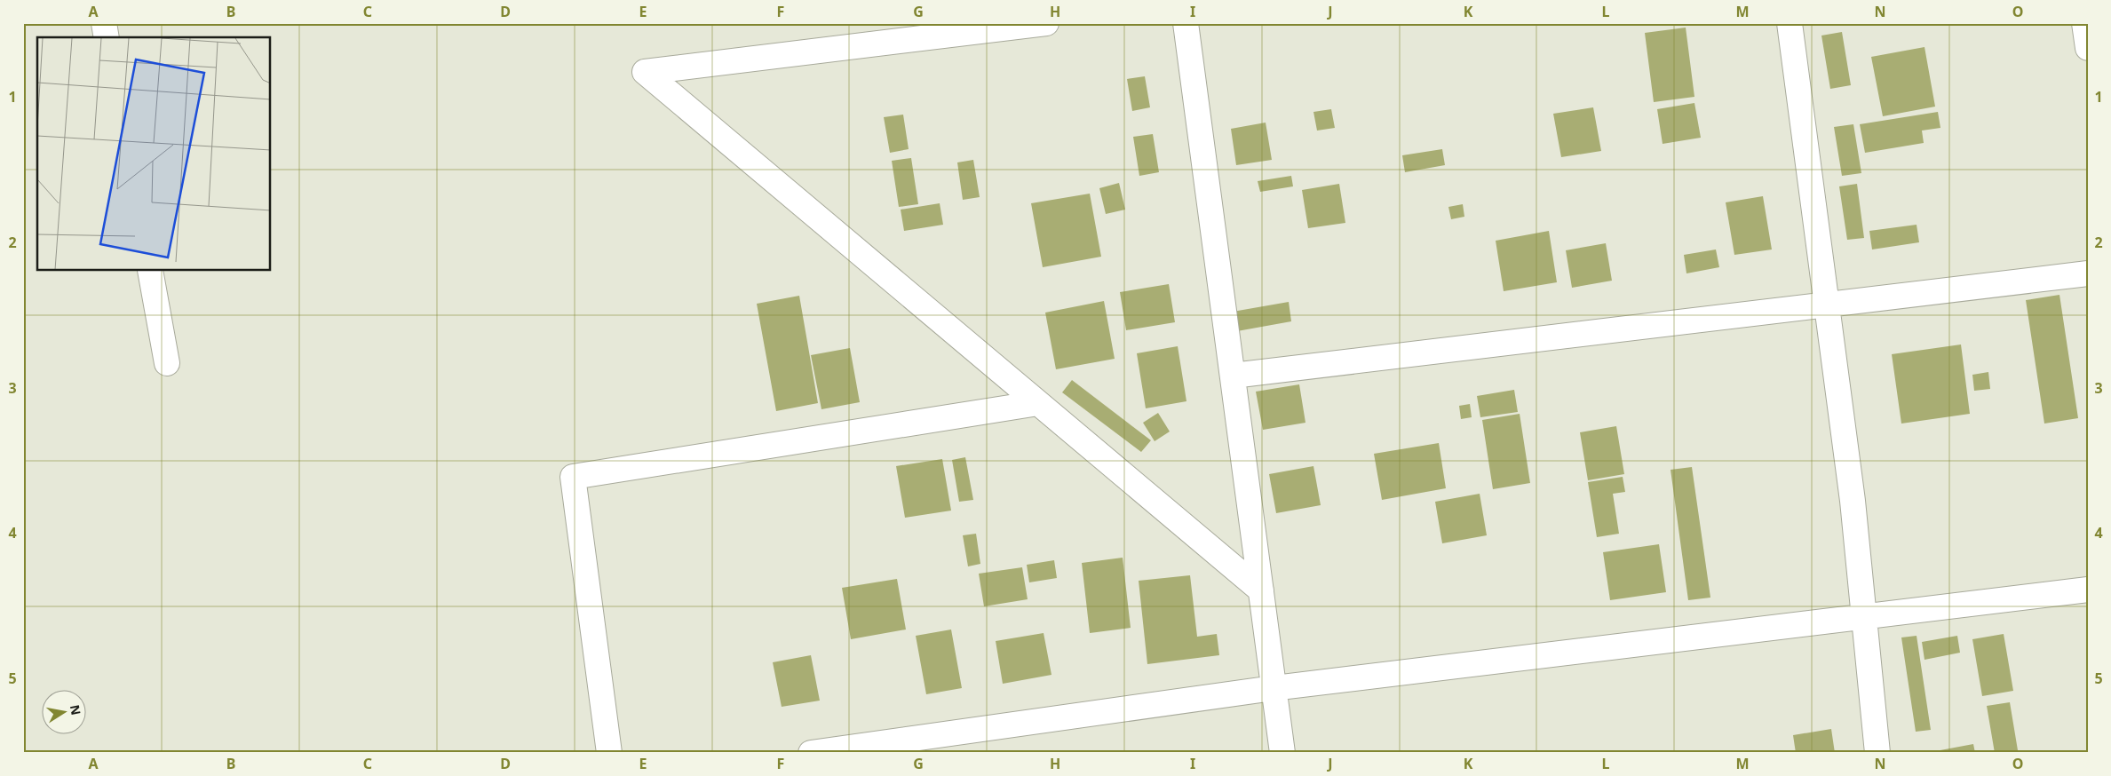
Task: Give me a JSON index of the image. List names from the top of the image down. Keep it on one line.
{"north":"right","grid":{"columns":["A","B","C","D","E","F","G","H","I","J","K","L","M","N","O"],"rows":["1","2","3","4","5"]}}
